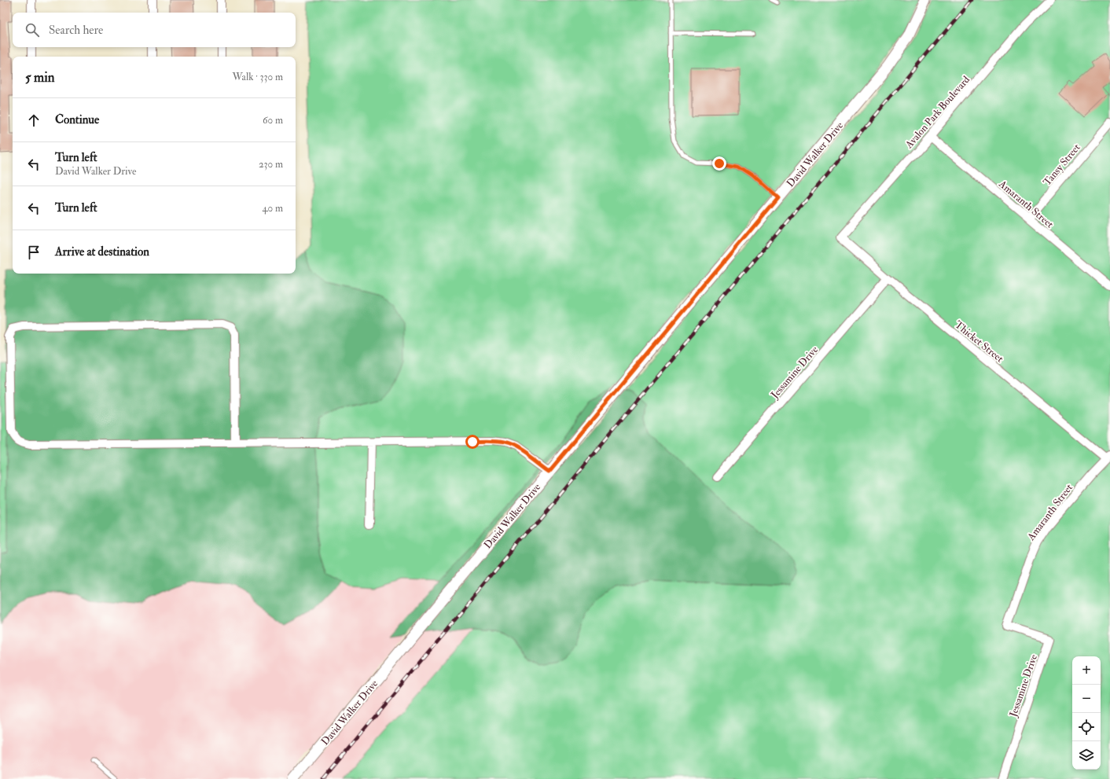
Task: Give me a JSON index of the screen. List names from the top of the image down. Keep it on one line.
{"streets":{"street":["Avalon Park Boulevard","David Walker Drive","Tansy Street","Amaranth Street","Thicket Street","Jessamine Drive"]},"crossings":[["Avalon Park Boulevard","Amaranth Street"],["Avalon Park Boulevard","Thicket Street"],["Tansy Street","Amaranth Street"],["Amaranth Street","Thicket Street"],["Amaranth Street","Jessamine Drive"],["Thicket Street","Jessamine Drive"]],"page":{"search":"Search here","heading":["5 min","Walk · 330 m"],"list":[["Continue","60 m"],["Turn left","David Walker Drive","230 m"],["Turn left","40 m"],"Arrive at destination"],"map_buttons":["+","−"]}}
